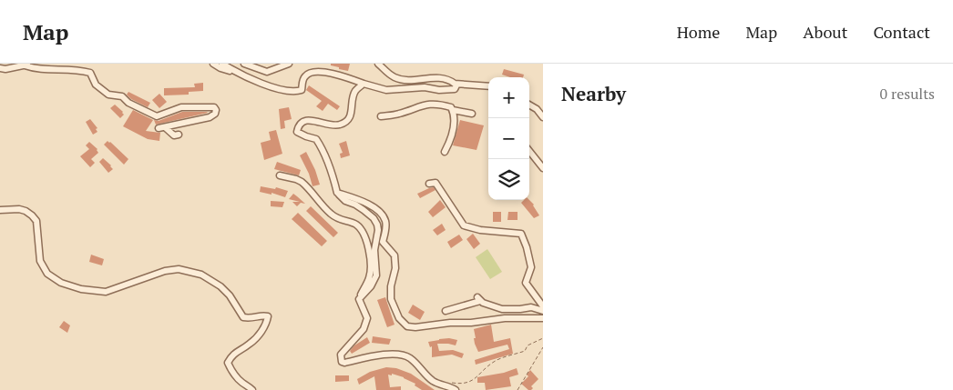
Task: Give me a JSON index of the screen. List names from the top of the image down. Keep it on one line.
{"page":{"header":"Map","nav":["Home","Map","About","Contact"],"heading":["Nearby","0 results"],"map_buttons":["+","−"]}}
